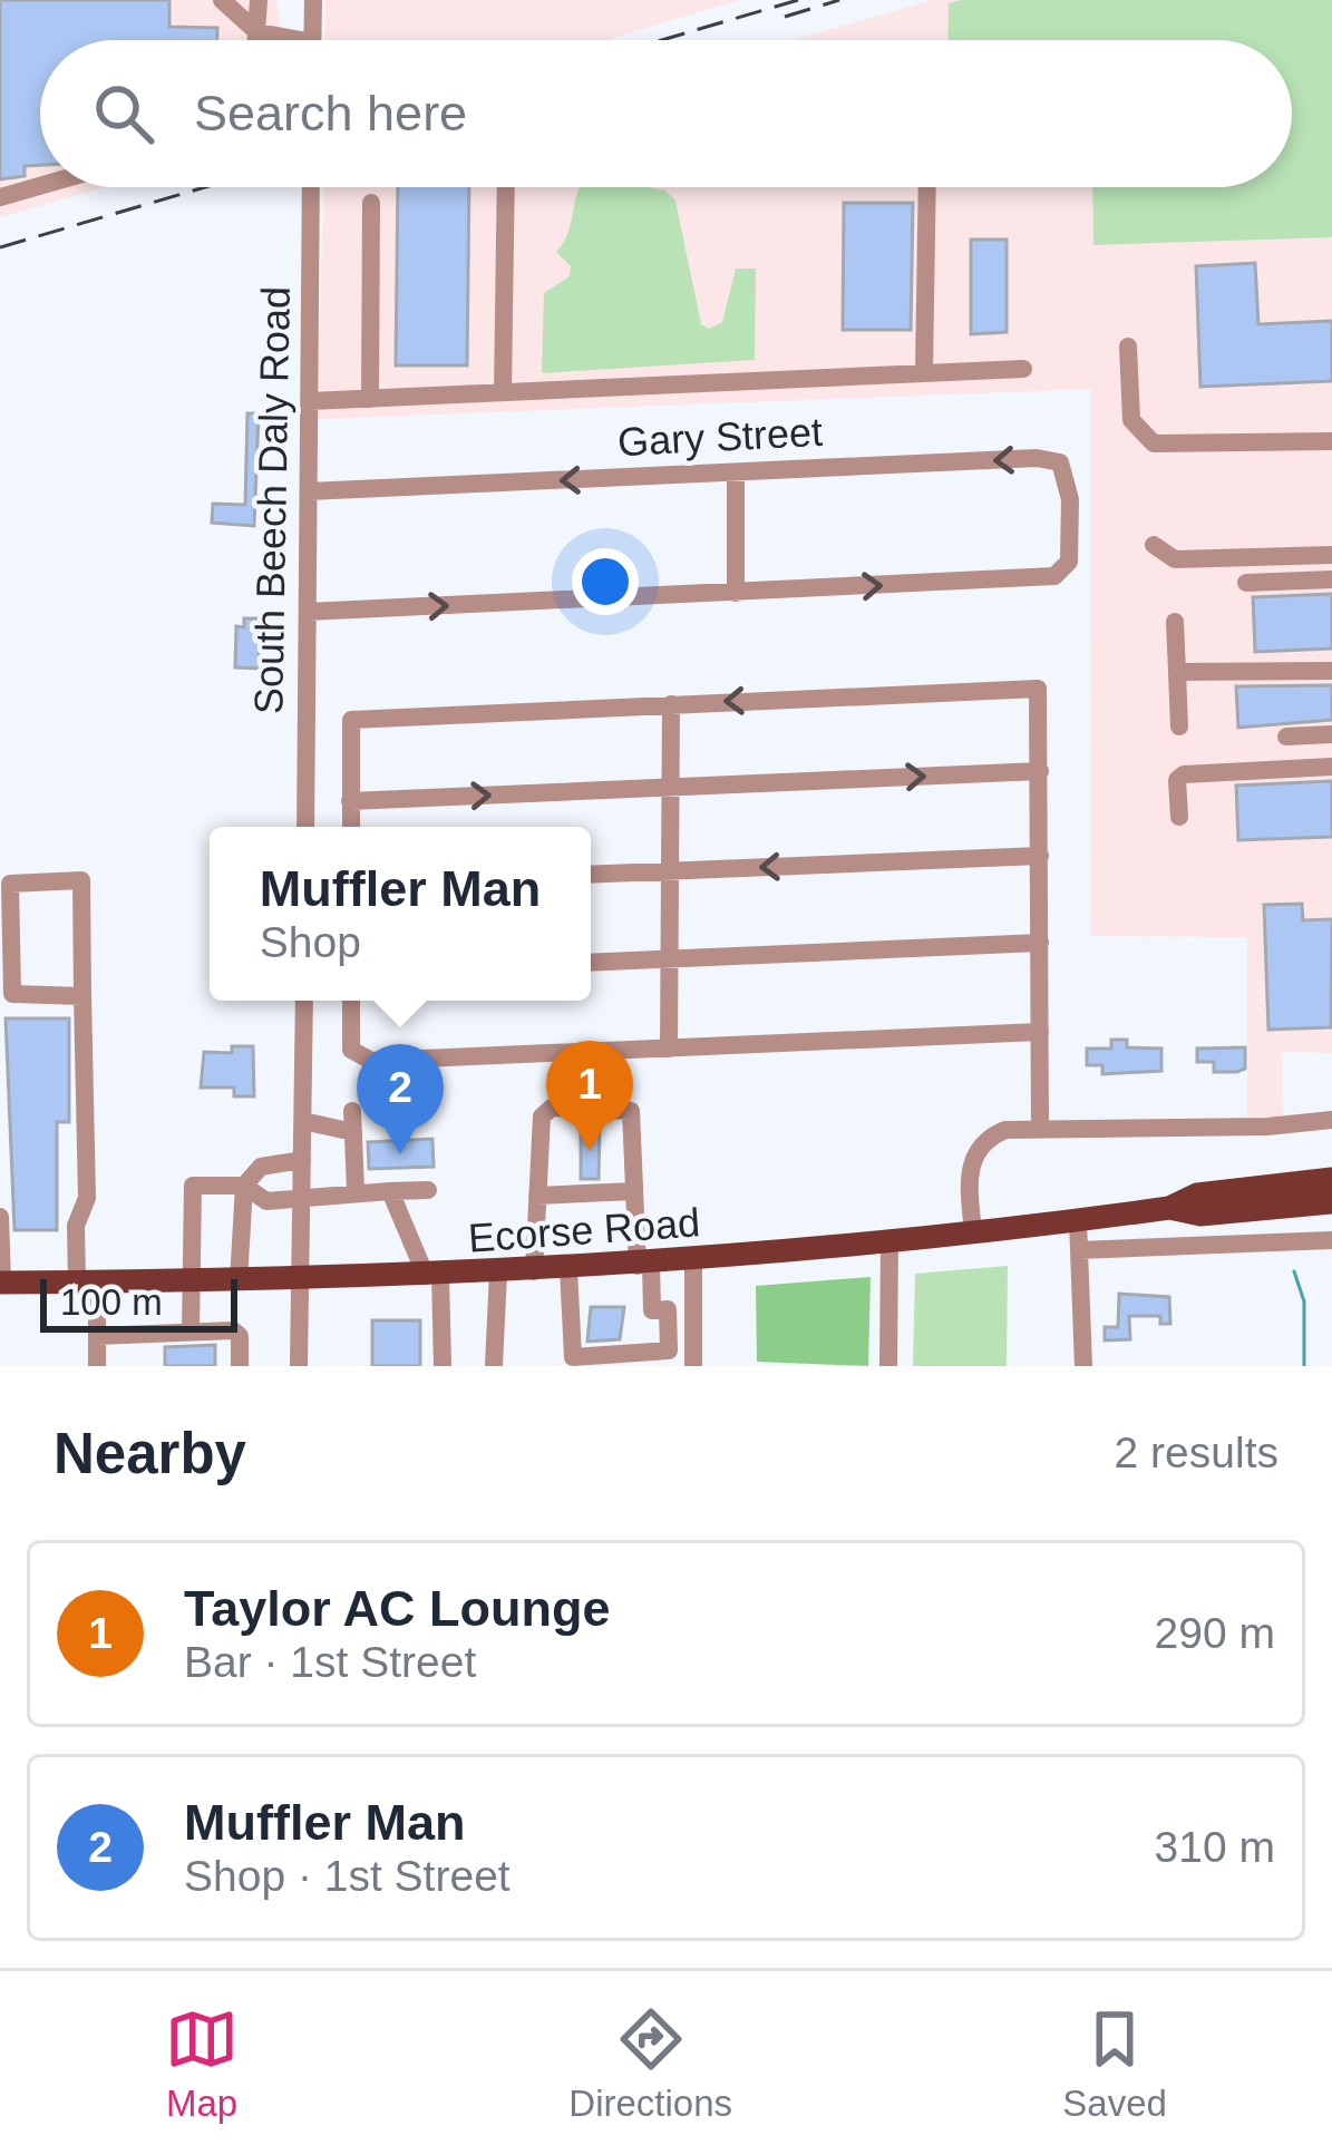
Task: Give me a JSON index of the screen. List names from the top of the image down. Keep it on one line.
{"streets":{"main road":["Ecorse Road"],"street":["Gary Street","South Beech Daly Road"]},"crossings":[["Gary Street","South Beech Daly Road"]],"scale_bar":"100 m","page":{"search":"Search here","popup":["Muffler Man","Shop"],"pins":["1","2"],"scale":"100 m","heading":["Nearby","2 results"],"list":[{"mark":"1","name":"Taylor AC Lounge","note":"Bar · 1st Street","value":"290 m"},{"mark":"2","name":"Muffler Man","note":"Shop · 1st Street","value":"310 m"}],"nav":["Map","Directions","Saved"]}}
